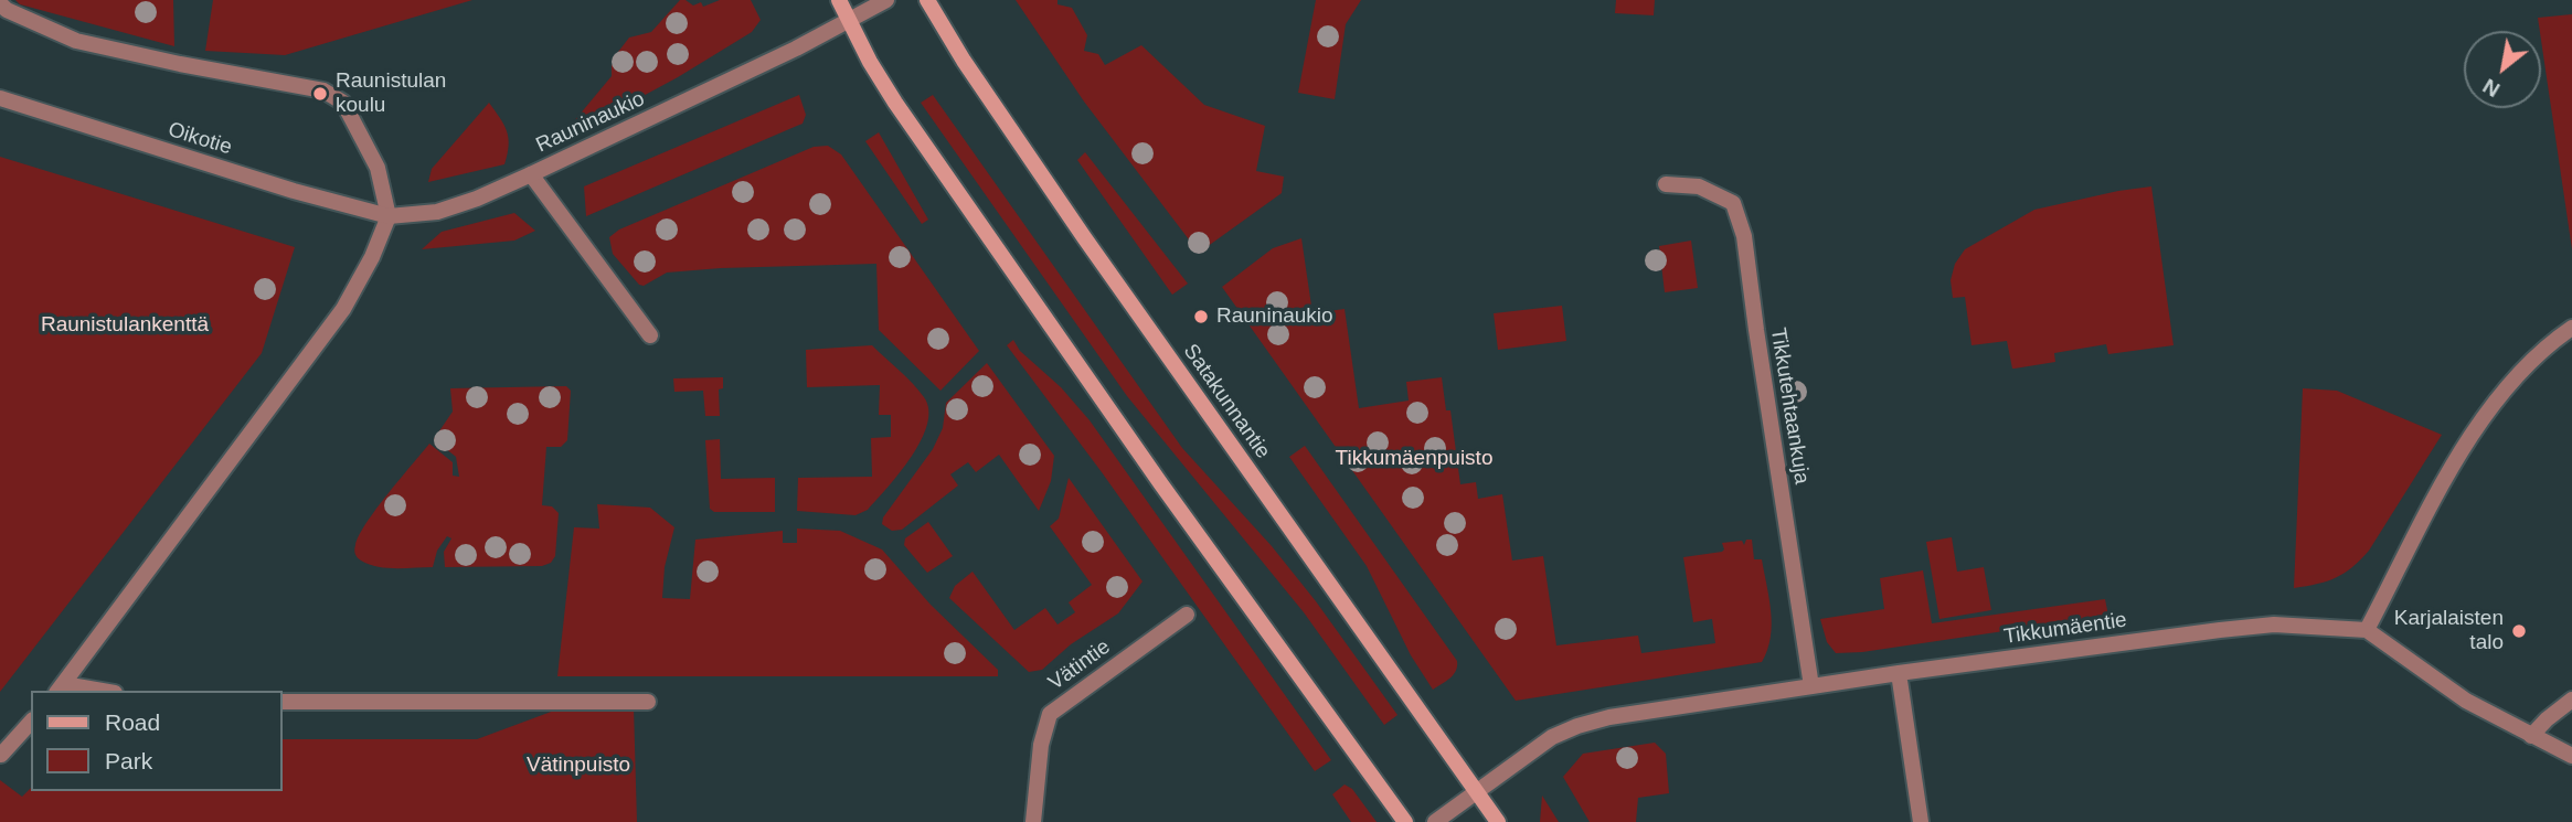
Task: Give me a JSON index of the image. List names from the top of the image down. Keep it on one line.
{"streets":{"main road":["Satakunnantie"],"street":["Rauninaukio","Oikotie","Tikkutehtaankuja","Tikkumäentie","Vätintie"]},"crossings":[["Rauninaukio","Oikotie"],["Satakunnantie","Tikkumäentie"],["Tikkutehtaankuja","Tikkumäentie"]],"parks":["Raunistulankenttä","Tikkumäenpuisto","Vätinpuisto"],"places":["Raunistulan koulu","Rauninaukio","Karjalaisten talo"],"legend":["Road","Park"],"north":"bottom left"}
